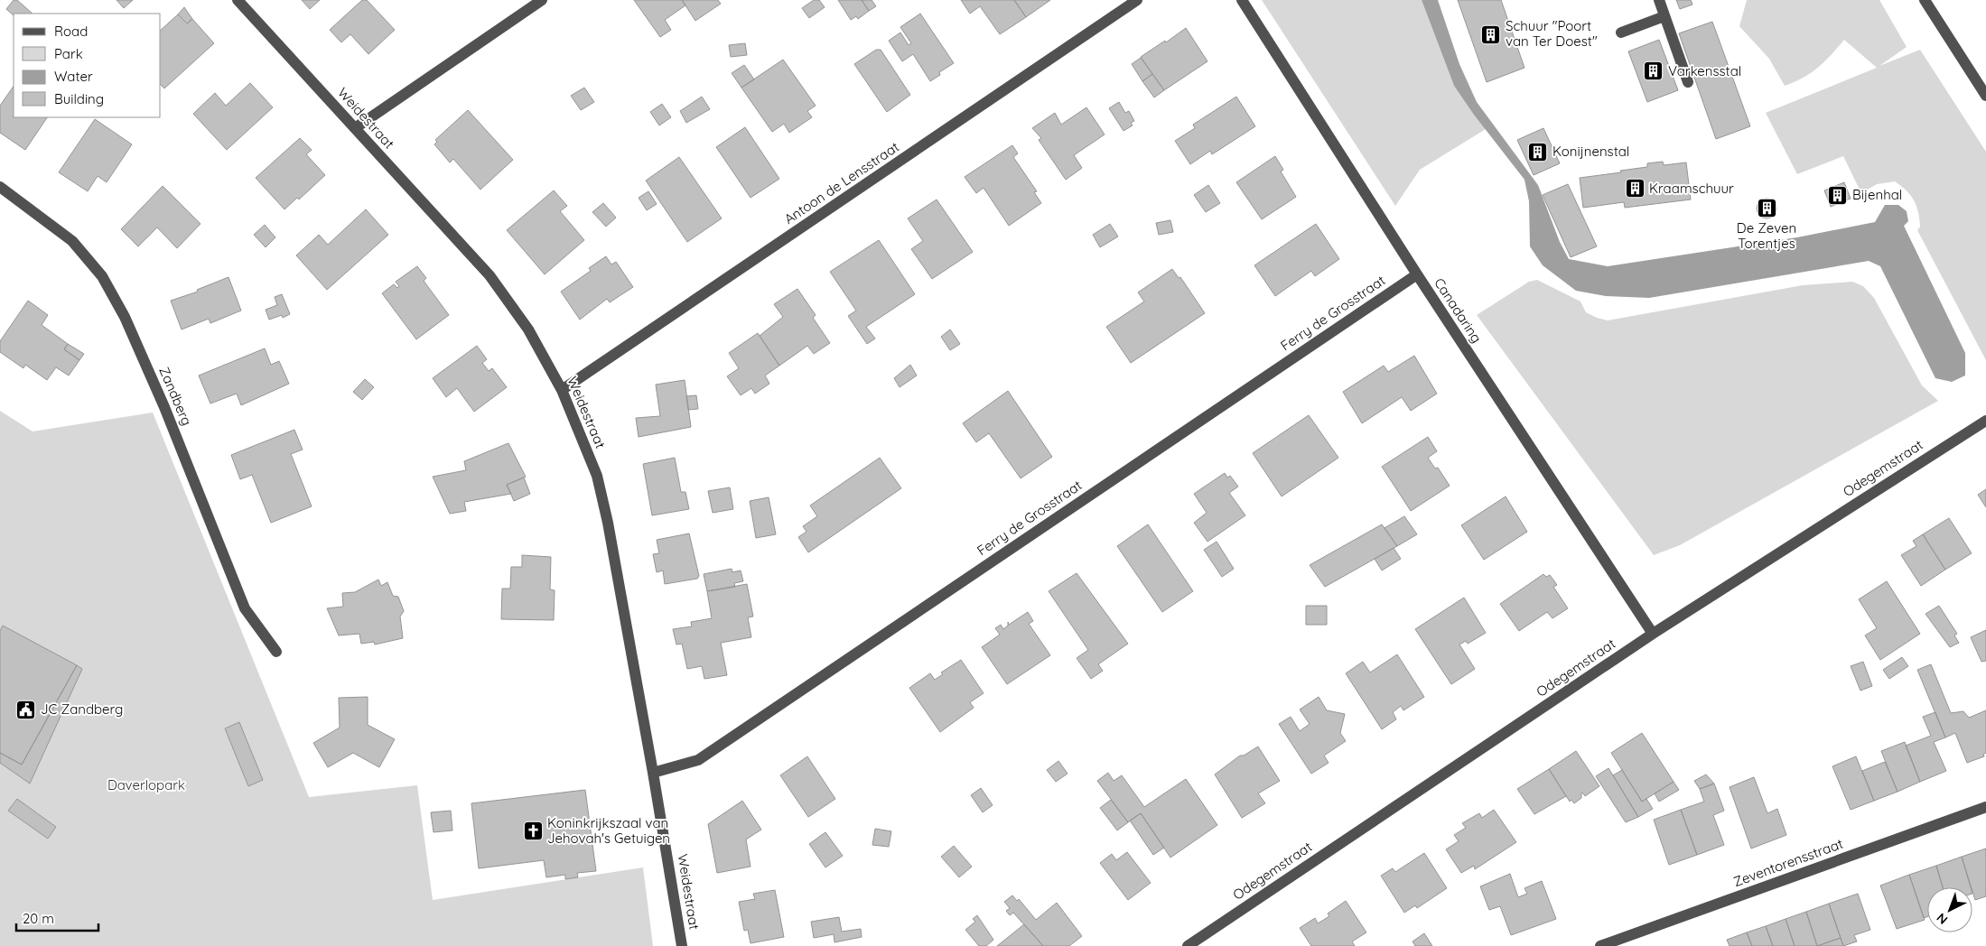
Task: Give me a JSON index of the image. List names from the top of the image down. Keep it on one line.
{"streets":{"street":["Weidestraat","Antoon de Lensstraat","Canadaring","Ferry de Grosstraat","Zandberg","Odegemstraat","Zeventorensstraat"]},"crossings":[["Weidestraat","Antoon de Lensstraat"],["Weidestraat","Ferry de Grosstraat"],["Canadaring","Ferry de Grosstraat"],["Canadaring","Odegemstraat"]],"parks":["Daverlopark"],"places":{"building":["Schuur \"Poort van Ter Doest\"","Varkensstal","Konijnenstal","Kraamschuur","Bijenhal","De Zeven Torentjes"],"public building":["JC Zandberg"],"church":["Koninkrijkszaal van Jehovah's Getuigen"]},"legend":["Road","Park","Water","Building"],"scale_bar":"20 m","north":"bottom left"}
